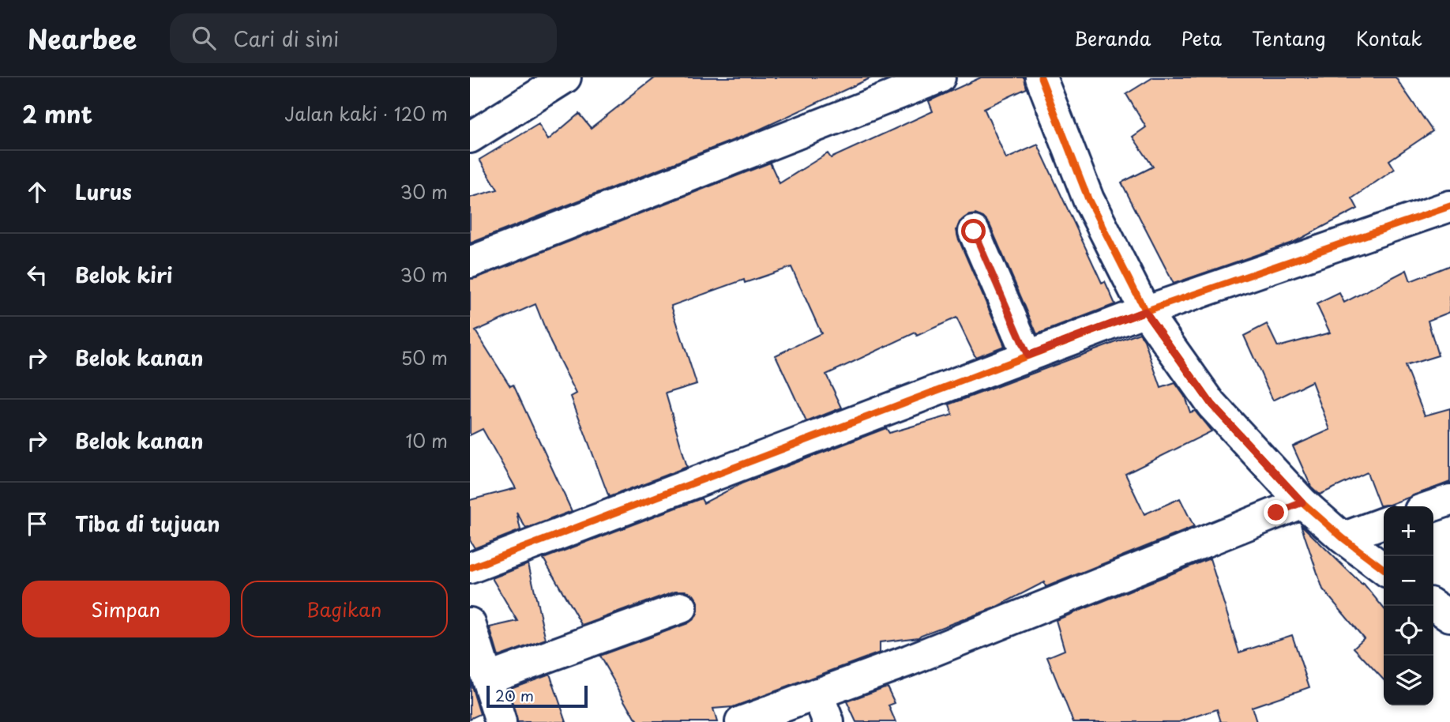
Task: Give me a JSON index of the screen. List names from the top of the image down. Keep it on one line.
{"scale_bar":"20 m","page":{"header":"Nearbee","search":"Cari di sini","nav":["Beranda","Peta","Tentang","Kontak"],"heading":["2 mnt","Jalan kaki · 120 m"],"list":[["Lurus","30 m"],["Belok kiri","30 m"],["Belok kanan","50 m"],["Belok kanan","10 m"],"Tiba di tujuan"],"map_buttons":["+","−"],"buttons":["Simpan","Bagikan"],"scale":"20 m"}}
